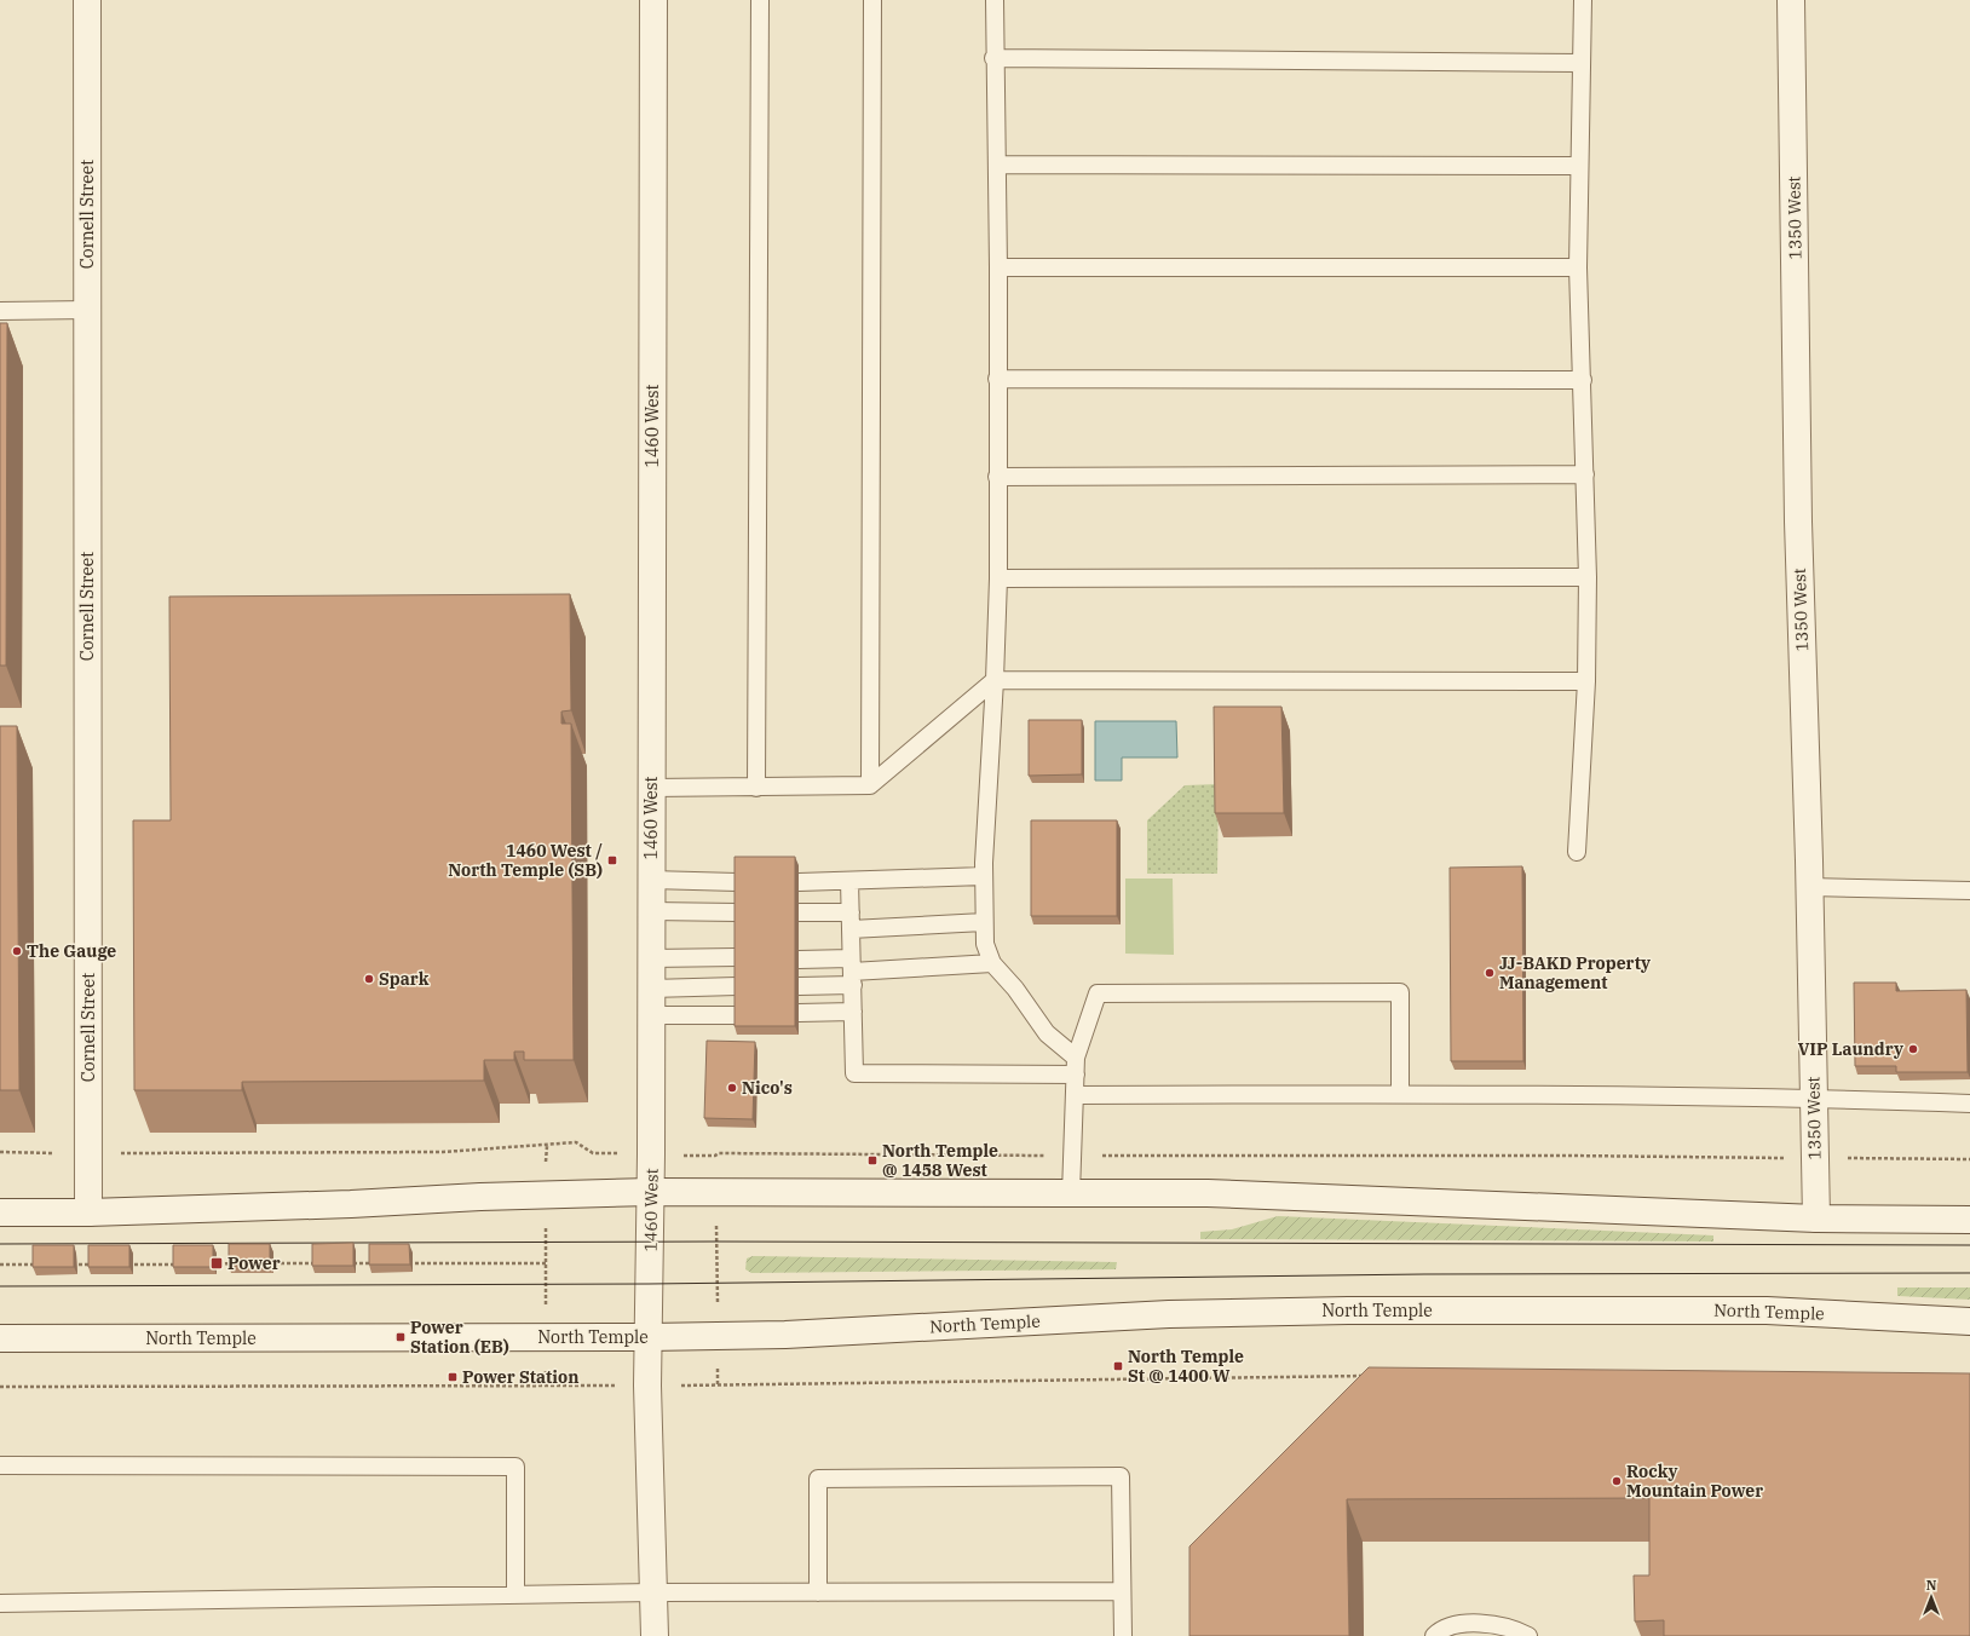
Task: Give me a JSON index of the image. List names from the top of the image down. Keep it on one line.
{"streets":{"street":["Cornell Street","1350 West","1460 West","North Temple"]},"crossings":[["1460 West","North Temple"]],"places":{"transit":["1460 West / North Temple (SB)","North Temple @ 1458 West","Power","Power Station (EB)","North Temple St @ 1400 W","Power Station"],"other":["The Gauge","JJ-BAKD Property Management","Spark","VIP Laundry","Nico's","Rocky Mountain Power"]},"north":"top"}
